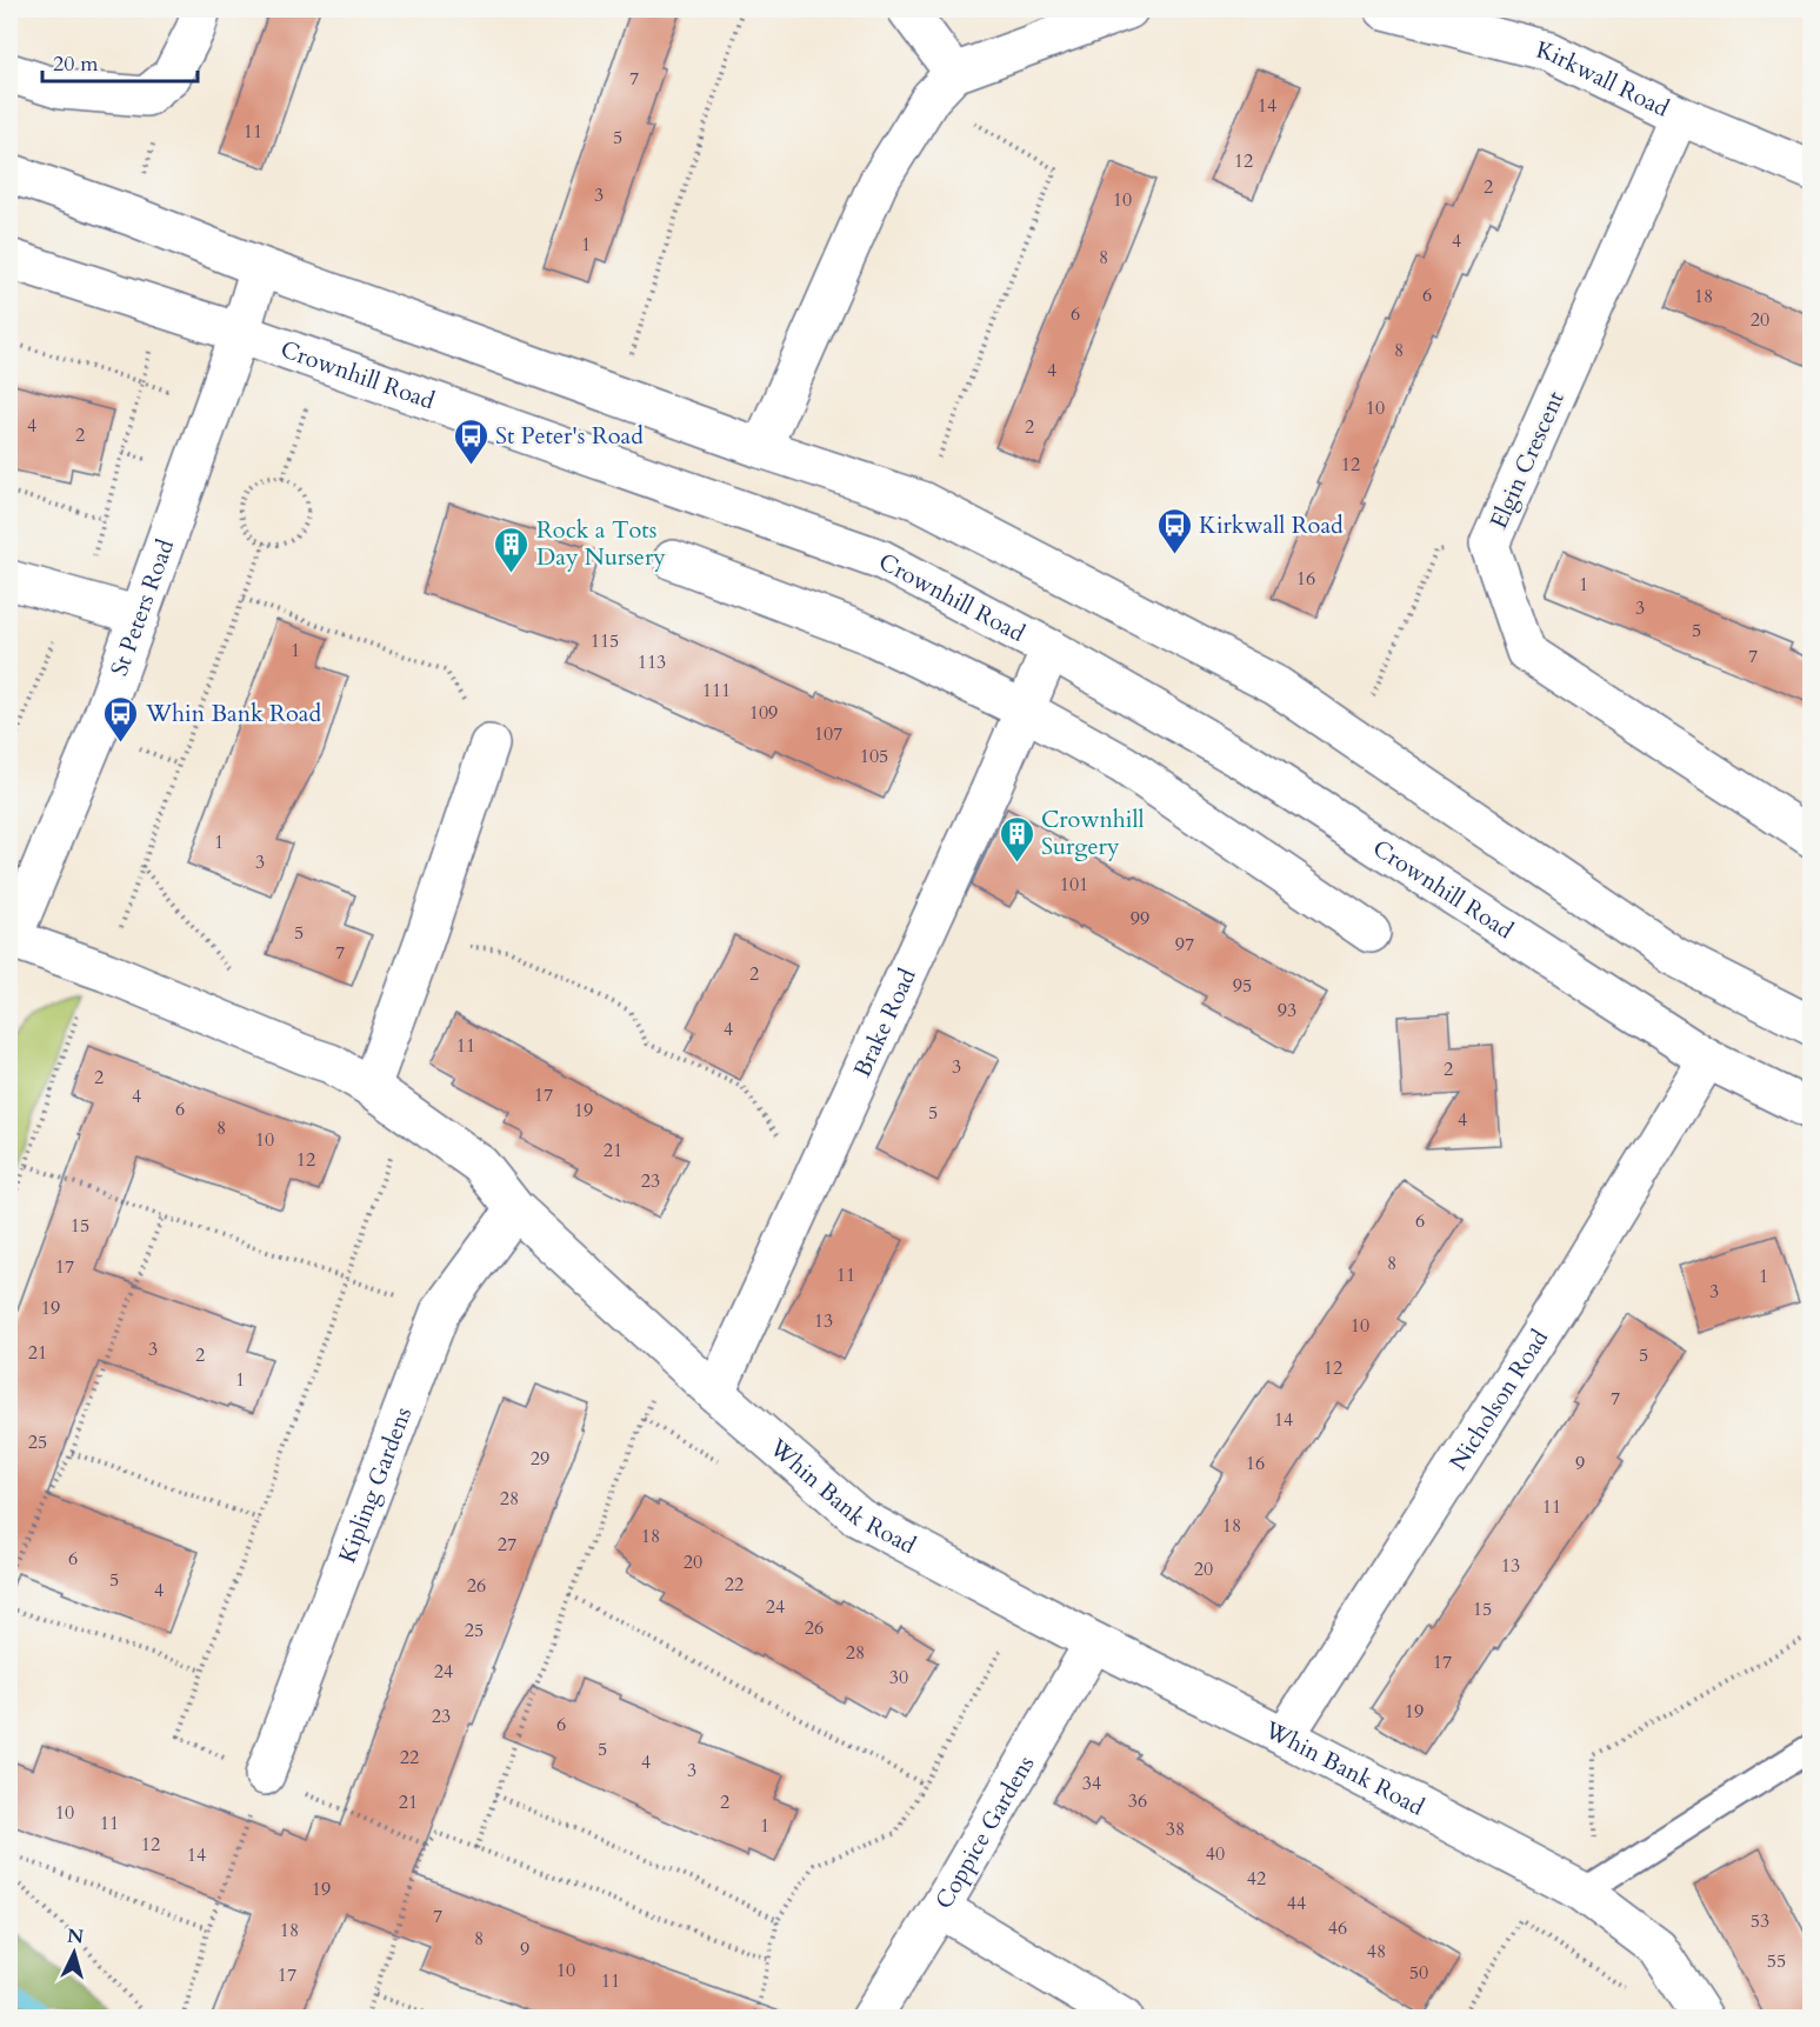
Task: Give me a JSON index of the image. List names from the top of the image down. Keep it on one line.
{"streets":{"street":["Kirkwall Road","Crownhill Road","Elgin Crescent","St Peters Road","Brake Road","Nicholson Road","Kipling Gardens","Whin Bank Road","Coppice Gardens"]},"crossings":[["Kirkwall Road","Elgin Crescent"],["Crownhill Road","St Peters Road"],["Crownhill Road","Brake Road"],["Crownhill Road","Nicholson Road"],["St Peters Road","Whin Bank Road"],["Brake Road","Whin Bank Road"],["Nicholson Road","Whin Bank Road"],["Kipling Gardens","Whin Bank Road"],["Whin Bank Road","Coppice Gardens"]],"places":{"bus stop":["St Peter's Road","Kirkwall Road","Whin Bank Road"],"building":["Rock a Tots Day Nursery","Crownhill Surgery"]},"house_numbers":["7","14","11","5","12","2","3","10","4","1","8","6","18","6","20","8","4","10","4","2","2","12","16","1","3","5","115","1","7","113","111","109","107","105","1","3","101","99","5","97","7","2","95","93","4","11","3","2","2","17","4","6","19","5","4","8","10","21","12","23","6","15","8","17","11","1","3","19","13","10","3","21","2","5","12","1","7","14","25","29","16","9","28","11","18","18","27","6","20","13","20","5","22","26","4","24","15","26","25","28","17","24","30","19","23","6","5","22","4","3","34","36","21","2","10","11","1","38","12","40","14","42","19","44","7","53","46","18","8","9","48","55","10","50","17","11"],"scale_bar":"20 m","north":"top"}
